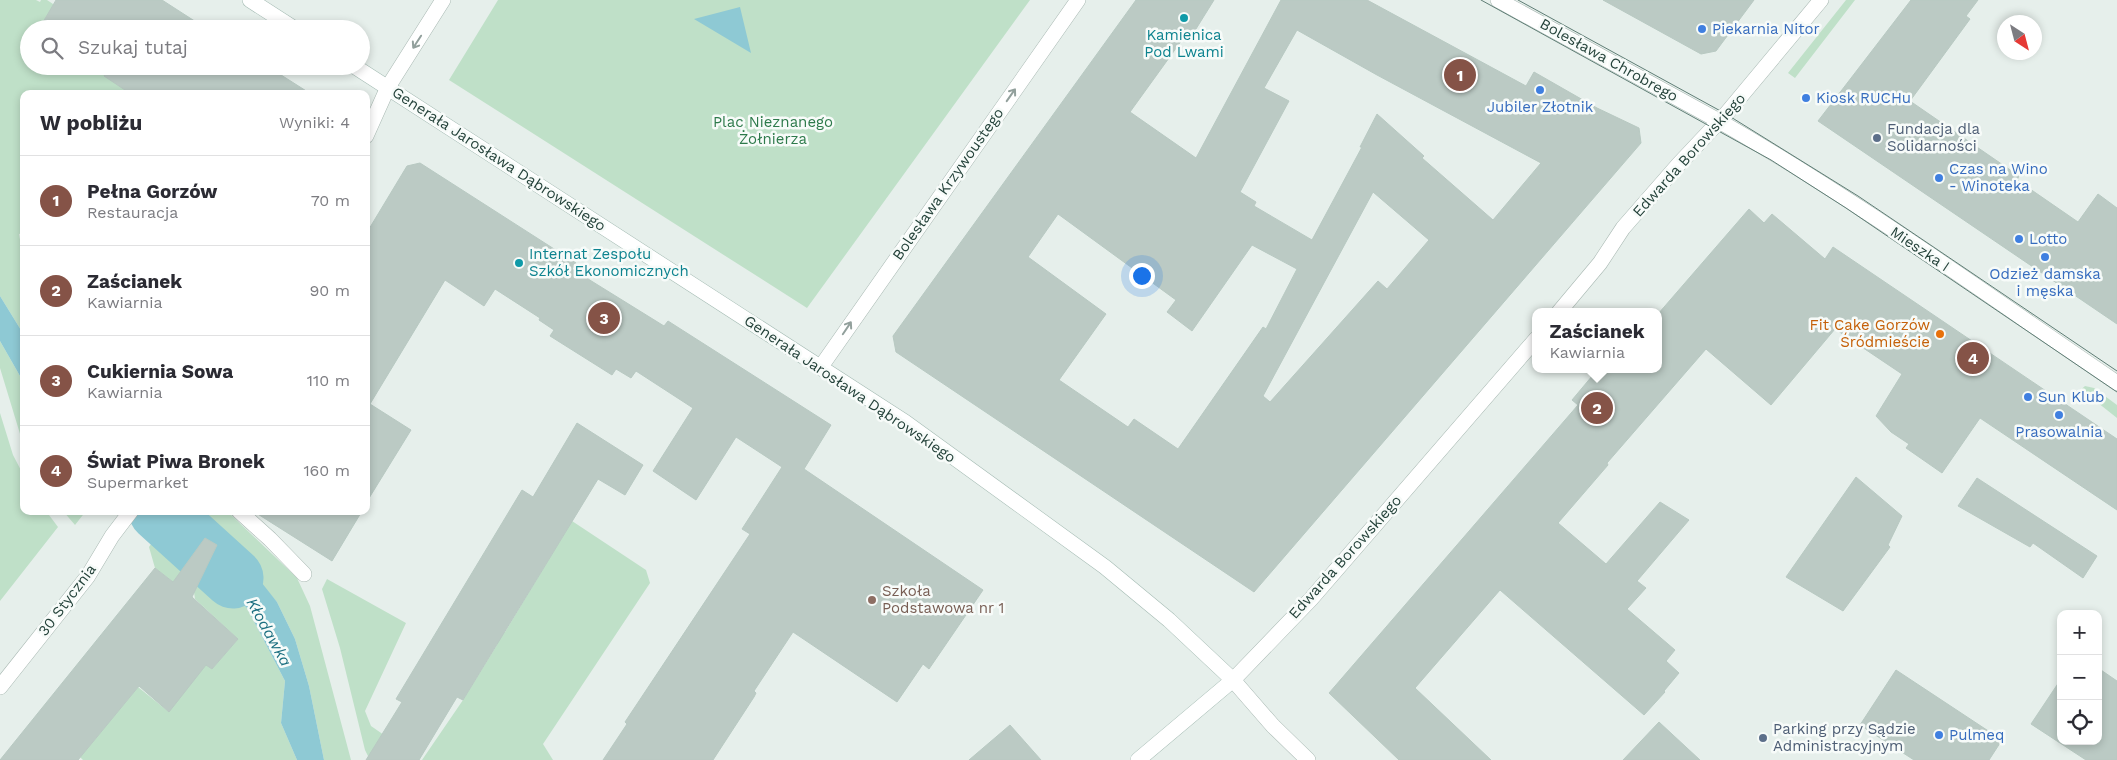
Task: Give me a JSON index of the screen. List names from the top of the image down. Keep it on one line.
{"streets":{"street":["Bolesława Chrobrego","Edwarda Borowskiego","Generała Jarosława Dąbrowskiego","Bolesława Krzywoustego","Mieszka I","30 Stycznia"]},"crossings":[["Bolesława Chrobrego","Edwarda Borowskiego"],["Bolesława Chrobrego","Mieszka I"],["Edwarda Borowskiego","Generała Jarosława Dąbrowskiego"],["Edwarda Borowskiego","Mieszka I"],["Generała Jarosława Dąbrowskiego","Bolesława Krzywoustego"]],"one_way":["Bolesława Krzywoustego"],"water":["Kłodawka"],"parks":["Plac Nieznanego Żołnierza"],"places":["Kamienica Pod Lwami","Piekarnia Nitor","Jubiler Złotnik","Kiosk RUCHu","Fundacja dla Solidarności","Czas na Wino - Winoteka","Lotto","Odzież damska i męska","Internat Zespołu Szkół Ekonomicznych","Fit Cake Gorzów Śródmieście","Sun Klub","Prasowalnia","Szkoła Podstawowa nr 1","Pulmeq","Parking przy Sądzie Administracyjnym"],"north":"bottom right","page":{"search":"Szukaj tutaj","pins":["1","3","4","2"],"heading":["W pobliżu","Wyniki: 4"],"list":[{"mark":"1","name":"Pełna Gorzów","note":"Restauracja","value":"70 m"},{"mark":"2","name":"Zaścianek","note":"Kawiarnia","value":"90 m"},{"mark":"3","name":"Cukiernia Sowa","note":"Kawiarnia","value":"110 m"},{"mark":"4","name":"Świat Piwa Bronek","note":"Supermarket","value":"160 m"}],"popup":["Zaścianek","Kawiarnia"],"map_buttons":["+","−"]}}
